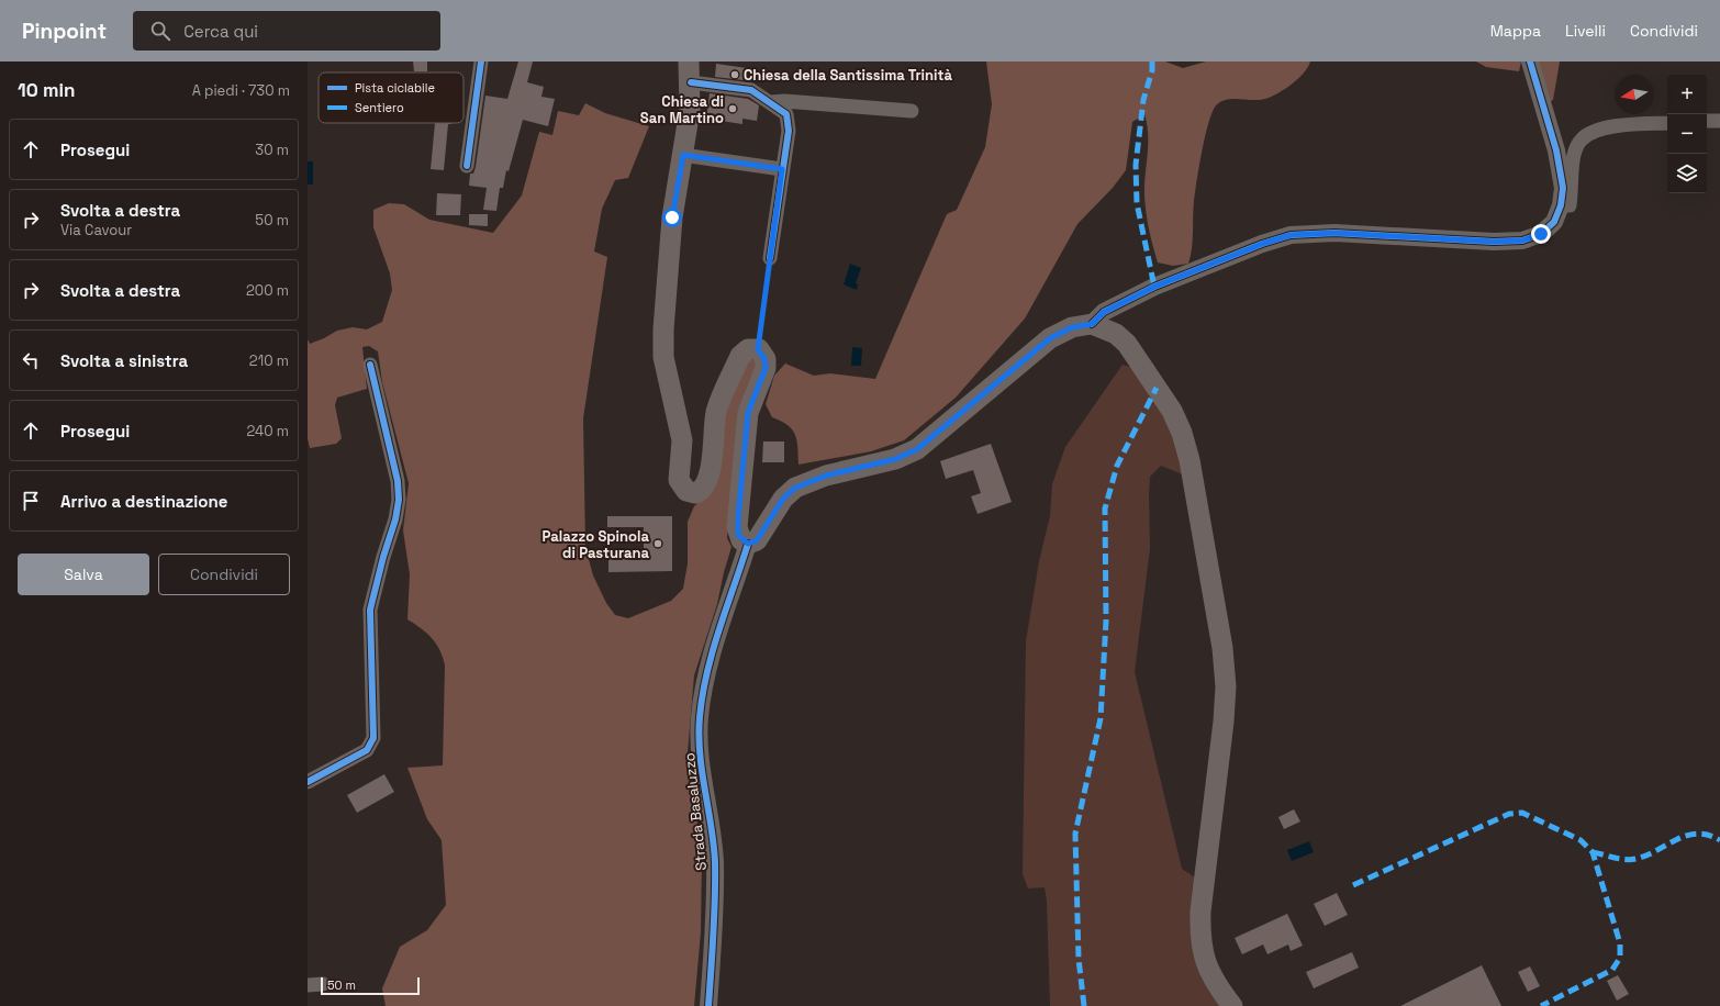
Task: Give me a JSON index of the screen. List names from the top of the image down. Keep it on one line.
{"streets":{"street":["Strada Basaluzzo"]},"places":["Chiesa della Santissima Trinità","Chiesa di San Martino","Palazzo Spinola di Pasturana"],"legend":["Pista ciclabile","Sentiero"],"scale_bar":"50 m","north":"left","page":{"header":"Pinpoint","search":"Cerca qui","nav":["Mappa","Livelli","Condividi"],"heading":["10 min","A piedi · 730 m"],"map_buttons":["+","−"],"list":[["Prosegui","30 m"],["Svolta a destra","Via Cavour","50 m"],["Svolta a destra","200 m"],["Svolta a sinistra","210 m"],["Prosegui","240 m"],"Arrivo a destinazione"],"buttons":["Salva","Condividi"],"scale":"50 m"}}
